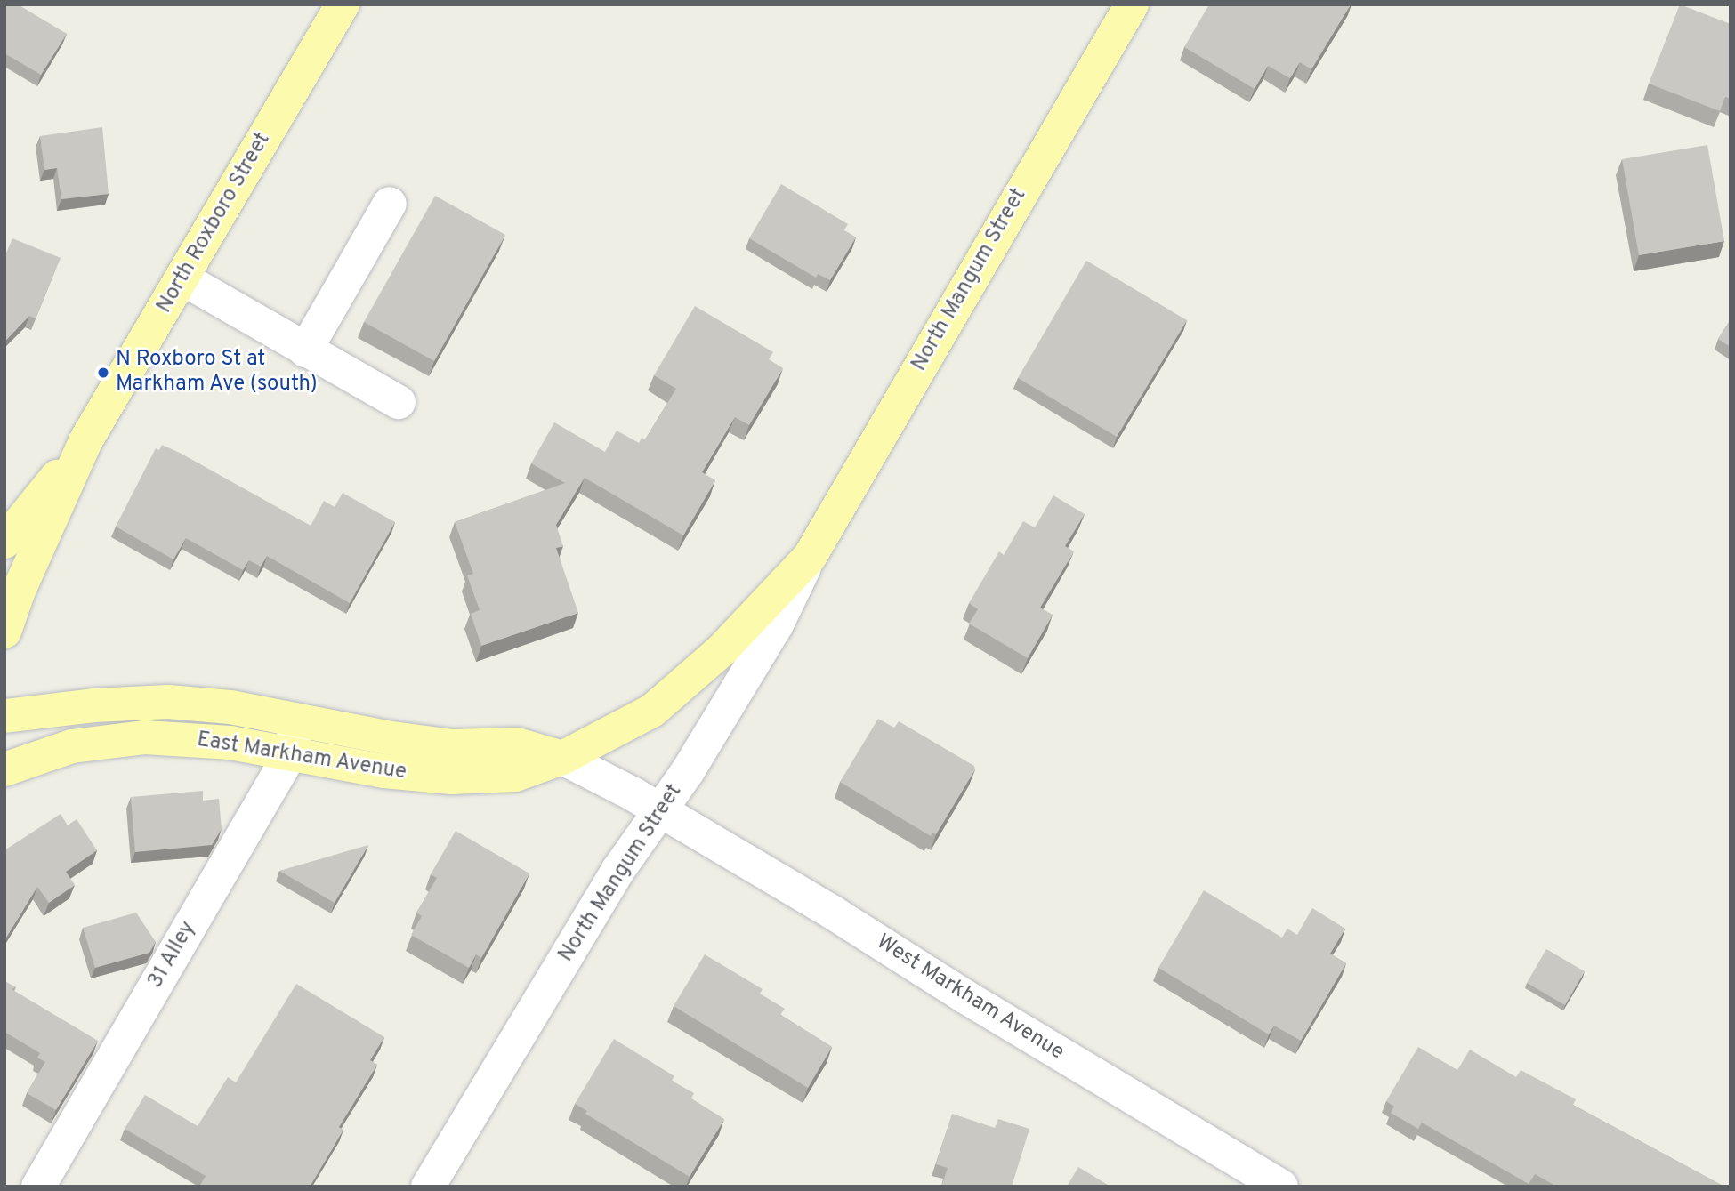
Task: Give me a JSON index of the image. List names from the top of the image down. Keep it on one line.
{"streets":{"main road":["North Roxboro Street","North Mangum Street","East Markham Avenue"],"street":["31 Alley","West Markham Avenue"]},"crossings":[["North Mangum Street","East Markham Avenue"],["North Mangum Street","West Markham Avenue"],["East Markham Avenue","31 Alley"],["East Markham Avenue","West Markham Avenue"]],"places":["N Roxboro St at Markham Ave (south)"]}
